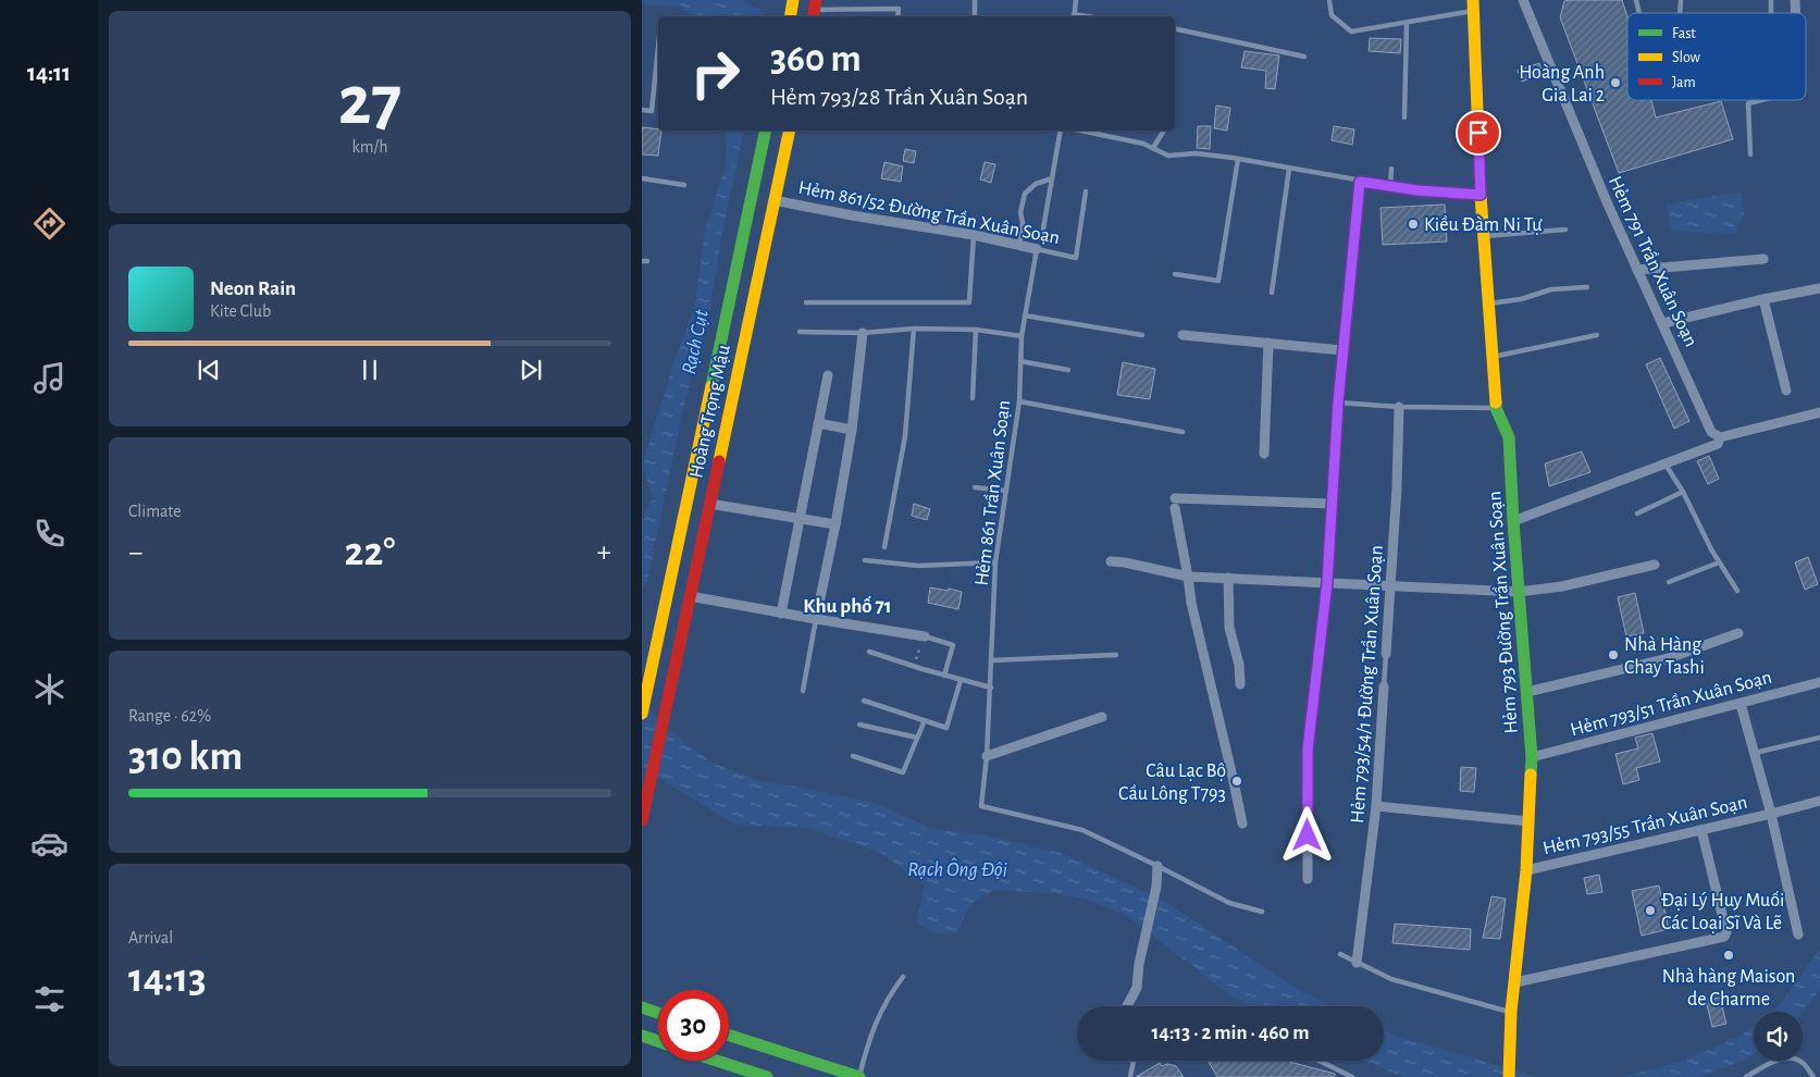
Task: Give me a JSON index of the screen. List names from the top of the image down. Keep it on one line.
{"streets":{"main road":["Hoàng Trọng Mậu","Hẻm 793 Đường Trần Xuân Soạn"],"street":["Hẻm 861/52 Đường Trần Xuân Soạn","Hẻm 791 Trần Xuân Soạn","Hẻm 793/54/1 Đường Trần Xuân Soạn","Hẻm 793/51 Trần Xuân Soạn","Hẻm 793/55 Trần Xuân Soạn"],"lane":["Hẻm 861 Trần Xuân Soạn"]},"crossings":[["Hẻm 861/52 Đường Trần Xuân Soạn","Hoàng Trọng Mậu"],["Hẻm 861/52 Đường Trần Xuân Soạn","Hẻm 861 Trần Xuân Soạn"],["Hẻm 793 Đường Trần Xuân Soạn","Hẻm 793/51 Trần Xuân Soạn"],["Hẻm 793 Đường Trần Xuân Soạn","Hẻm 793/55 Trần Xuân Soạn"],["Hẻm 793/51 Trần Xuân Soạn","Hẻm 793/55 Trần Xuân Soạn"]],"districts":["Khu phố 71"],"water":["Rạch Cụt","Rạch Ông Đội"],"places":["Hoàng Anh Gia Lai 2","Kiều Đàm Ni Tự","Nhà Hàng Chay Tashi","Câu Lạc Bộ Cầu Lông T793","Đại Lý Huy Muối Các Loại Sĩ Và Lẽ","Nhà hàng Maison de Charme"],"legend":["Fast","Slow","Jam"],"page":{"tabs":"14:11","tile":[["27","km/h"],"Climate",["Range · 62%","310 km"],["Arrival","14:13"]],"turn":["360 m","Hẻm 793/28 Trần Xuân Soạn"],"song":["Neon Rain","Kite Club"],"heat":["−","22°","+"],"limit":"30","trip":"14:13 · 2 min · 460 m"}}
